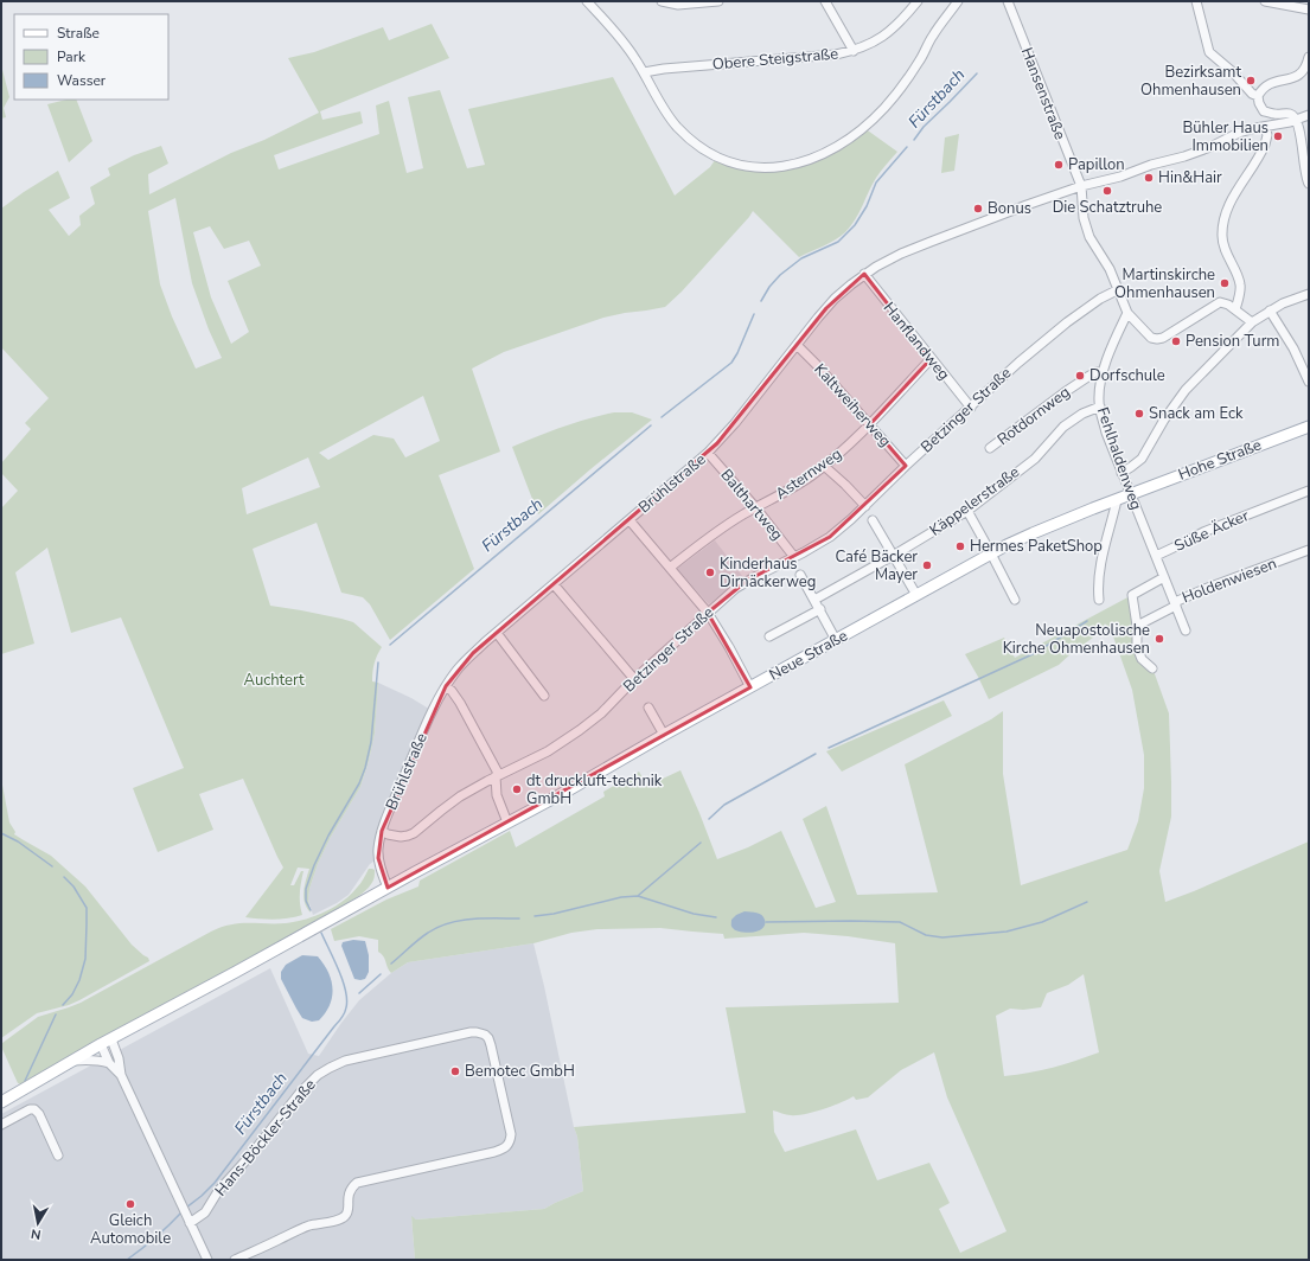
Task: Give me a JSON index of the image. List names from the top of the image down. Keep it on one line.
{"streets":{"main road":["Hohe Straße","Neue Straße"],"street":["Obere Steigstraße","Hansenstraße","Hanflandweg","Kaltweiherweg","Betzinger Straße","Rotdornweg","Fehlhaldenweg","Asternweg","Brühlstraße","Käppelerstraße","Balthartweg","Süße Äcker","Holdenwiesen","Hans-Böckler-Straße"]},"crossings":[["Hansenstraße","Betzinger Straße"],["Hansenstraße","Fehlhaldenweg"],["Hansenstraße","Brühlstraße"],["Hanflandweg","Betzinger Straße"],["Hanflandweg","Asternweg"],["Hanflandweg","Brühlstraße"],["Kaltweiherweg","Betzinger Straße"],["Kaltweiherweg","Asternweg"],["Kaltweiherweg","Brühlstraße"],["Betzinger Straße","Brühlstraße"],["Betzinger Straße","Balthartweg"],["Rotdornweg","Fehlhaldenweg"],["Fehlhaldenweg","Hohe Straße"],["Fehlhaldenweg","Käppelerstraße"],["Fehlhaldenweg","Süße Äcker"],["Fehlhaldenweg","Holdenwiesen"],["Fehlhaldenweg","Neue Straße"],["Hohe Straße","Neue Straße"],["Asternweg","Balthartweg"],["Brühlstraße","Balthartweg"],["Brühlstraße","Neue Straße"]],"water":["Fürstbach"],"parks":["Auchtert"],"places":["Bezirksamt Ohmenhausen","Bühler Haus Immobilien","Papillon","Hin&Hair","Die Schatztruhe","Bonus","Martinskirche Ohmenhausen","Pension Turm","Dorfschule","Snack am Eck","Hermes PaketShop","Café Bäcker Mayer","Kinderhaus Dirnäckerweg","Neuapostolische Kirche Ohmenhausen","dt druckluft-technik GmbH","Bemotec GmbH","Gleich Automobile"],"legend":["Straße","Park","Wasser"],"north":"bottom"}
